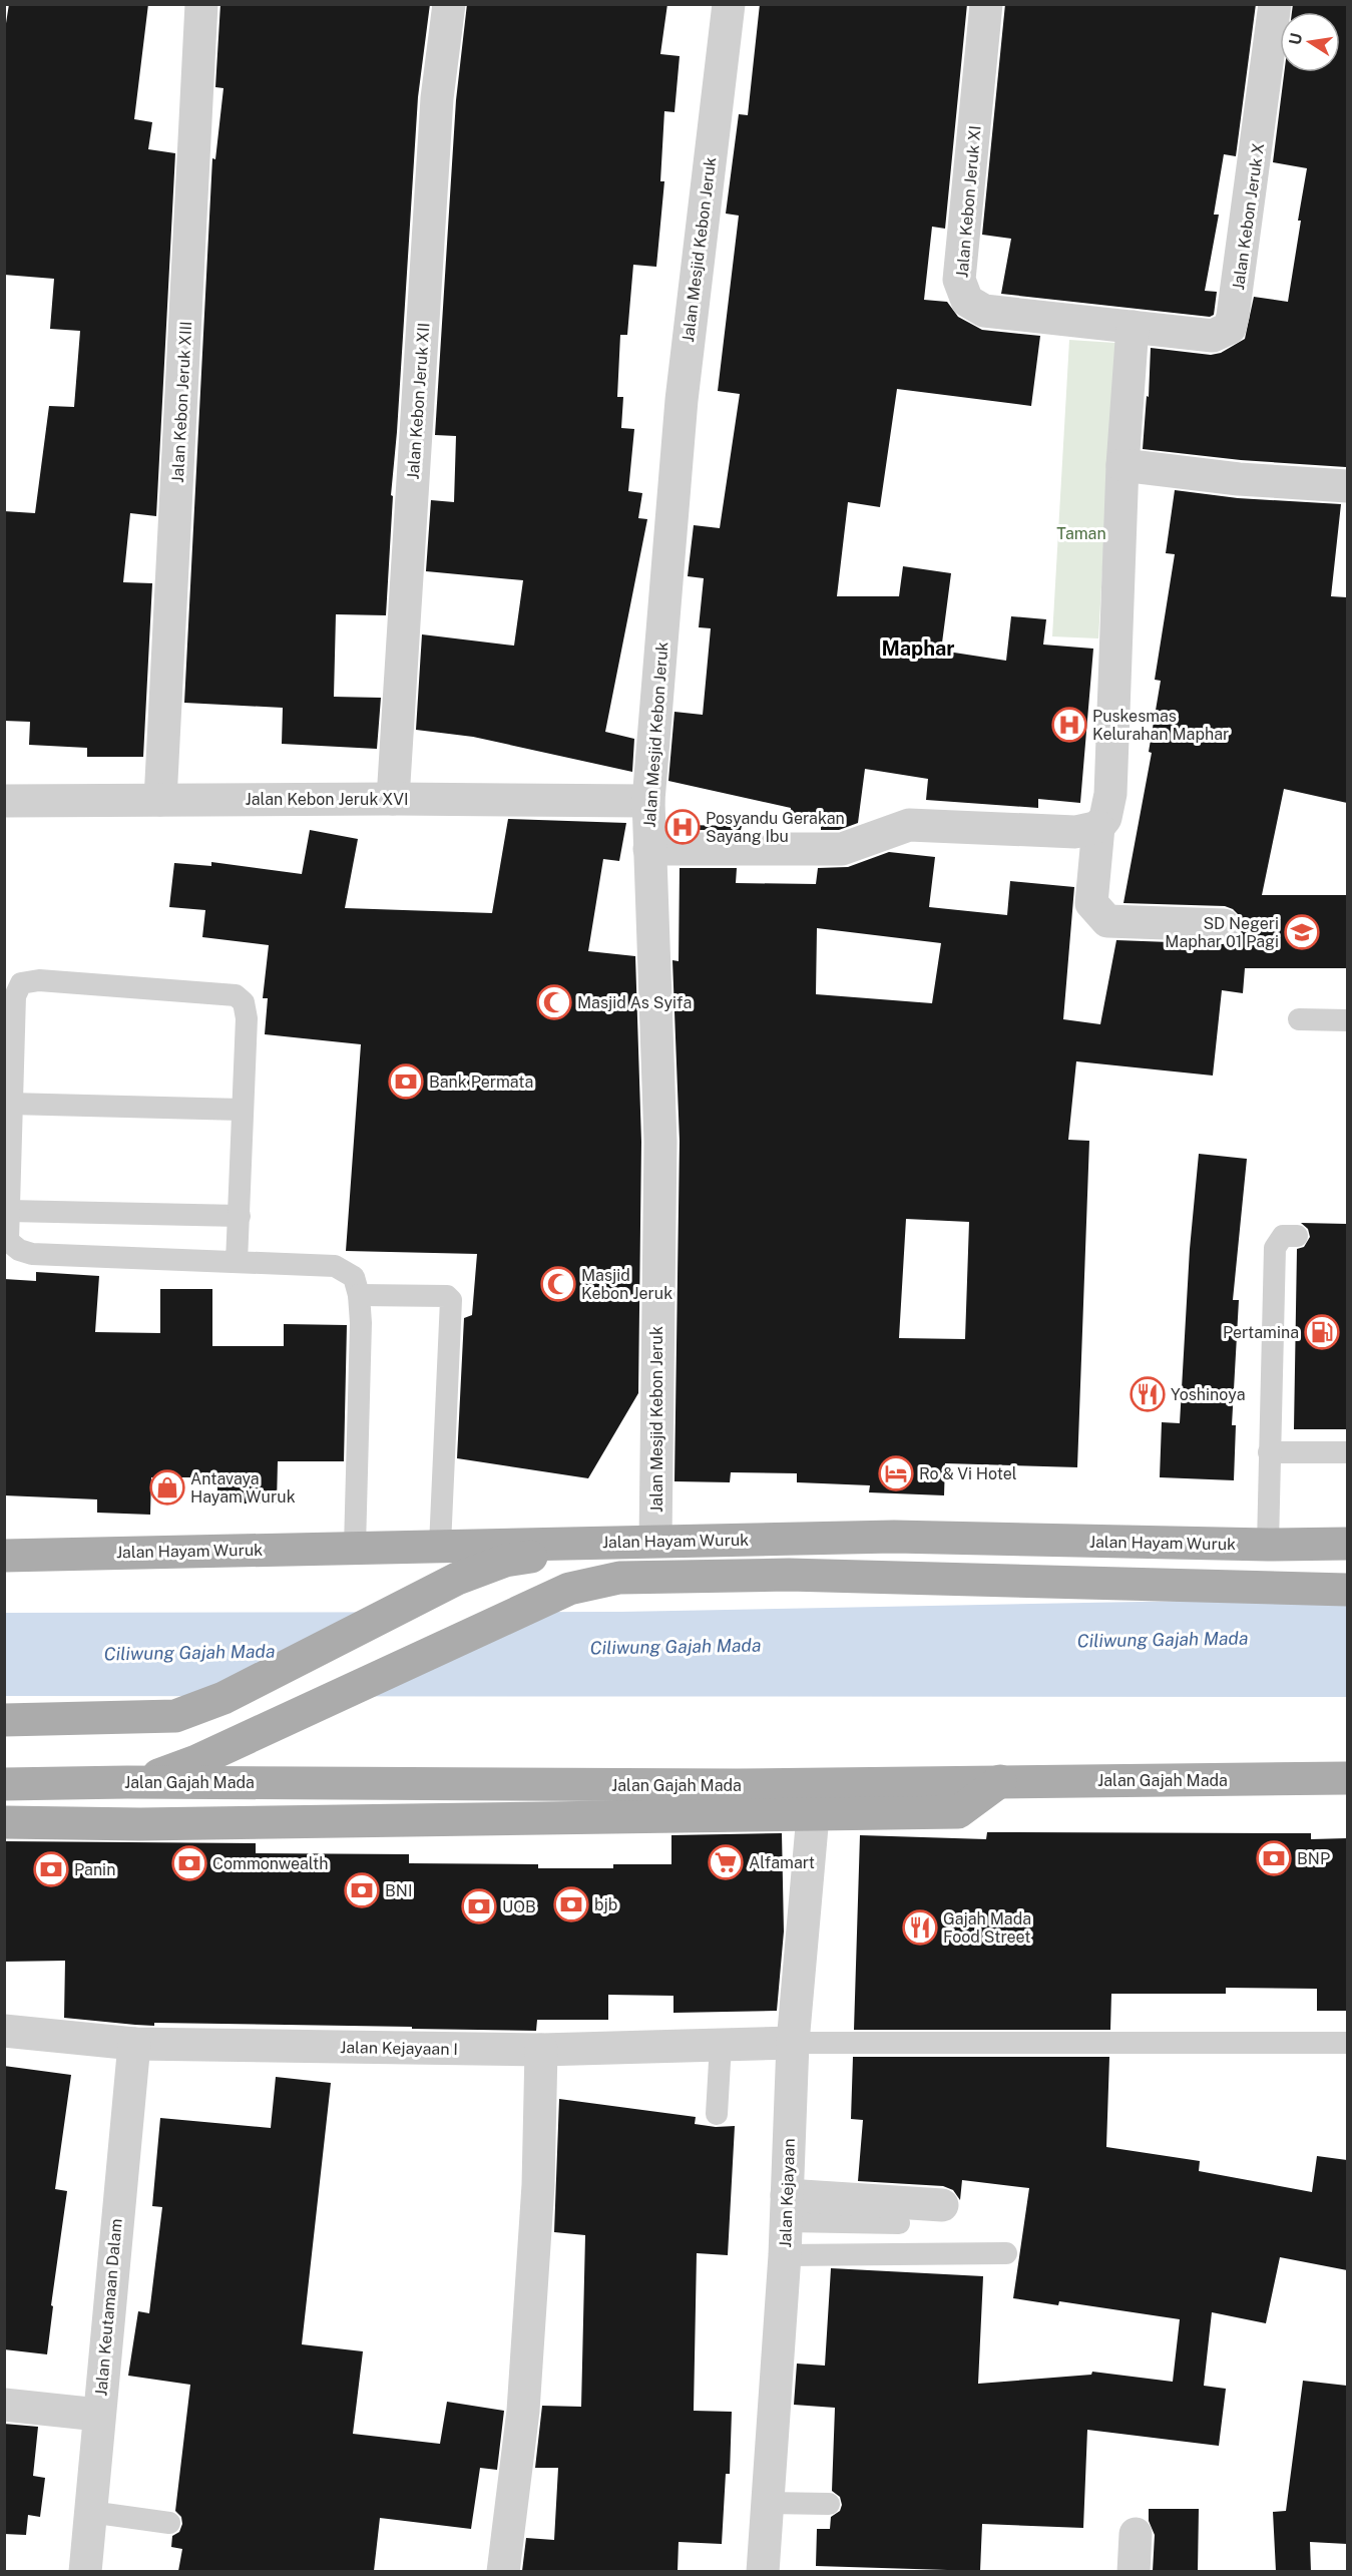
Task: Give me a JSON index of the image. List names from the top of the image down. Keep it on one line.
{"streets":{"main road":["Jalan Hayam Wuruk","Jalan Gajah Mada"],"street":["Jalan Kebon Jeruk XI","Jalan Kebon Jeruk X","Jalan Mesjid Kebon Jeruk","Jalan Kebon Jeruk XII","Jalan Kebon Jeruk XIII","Jalan Kebon Jeruk XVI","Jalan Kejayaan I","Jalan Kejayaan","Jalan Keutamaan Dalam"]},"crossings":[["Jalan Kebon Jeruk XI","Jalan Kebon Jeruk X"],["Jalan Mesjid Kebon Jeruk","Jalan Kebon Jeruk XVI"],["Jalan Mesjid Kebon Jeruk","Jalan Hayam Wuruk"],["Jalan Kebon Jeruk XII","Jalan Kebon Jeruk XVI"],["Jalan Kebon Jeruk XIII","Jalan Kebon Jeruk XVI"],["Jalan Kejayaan I","Jalan Kejayaan"],["Jalan Kejayaan I","Jalan Keutamaan Dalam"]],"districts":["Maphar"],"water":["Ciliwung Gajah Mada"],"parks":["Taman"],"places":{"hospital":["Puskesmas Kelurahan Maphar","Posyandu Gerakan Sayang Ibu"],"school or university":["SD Negeri Maphar 01 Pagi"],"mosque":["Masjid As Syifa","Masjid Kebon Jeruk"],"bank":["Bank Permata","BNP","Commonwealth","Panin","BNI","bjb","UOB"],"fuel station":["Pertamina"],"restaurant":["Yoshinoya","Gajah Mada Food Street"],"hotel":["Ro & Vi Hotel"],"shop":["Antavaya Hayam Wuruk"],"supermarket":["Alfamart"]},"north":"left"}
